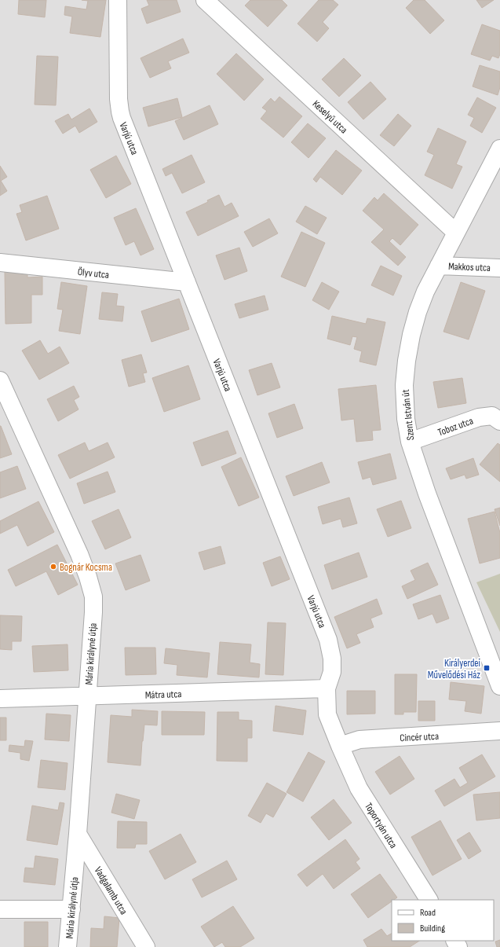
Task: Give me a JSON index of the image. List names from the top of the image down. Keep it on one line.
{"streets":{"street":["Keselyű utca","Varjú utca","Makkos utca","Ölyv utca","Szent István út","Toboz utca","Mária királyné útja","Mátra utca","Cincér utca","Toportyán utca","Vadgalamb utca"]},"crossings":[["Keselyű utca","Szent István út"],["Varjú utca","Ölyv utca"],["Varjú utca","Mátra utca"],["Varjú utca","Cincér utca"],["Varjú utca","Toportyán utca"],["Makkos utca","Szent István út"],["Szent István út","Toboz utca"],["Mária királyné útja","Mátra utca"],["Mária királyné útja","Vadgalamb utca"],["Cincér utca","Toportyán utca"]],"places":{"other":["Bognár Kocsma"],"transit":["Királyerdei Művelődési Ház"]},"legend":["Road","Building"]}
